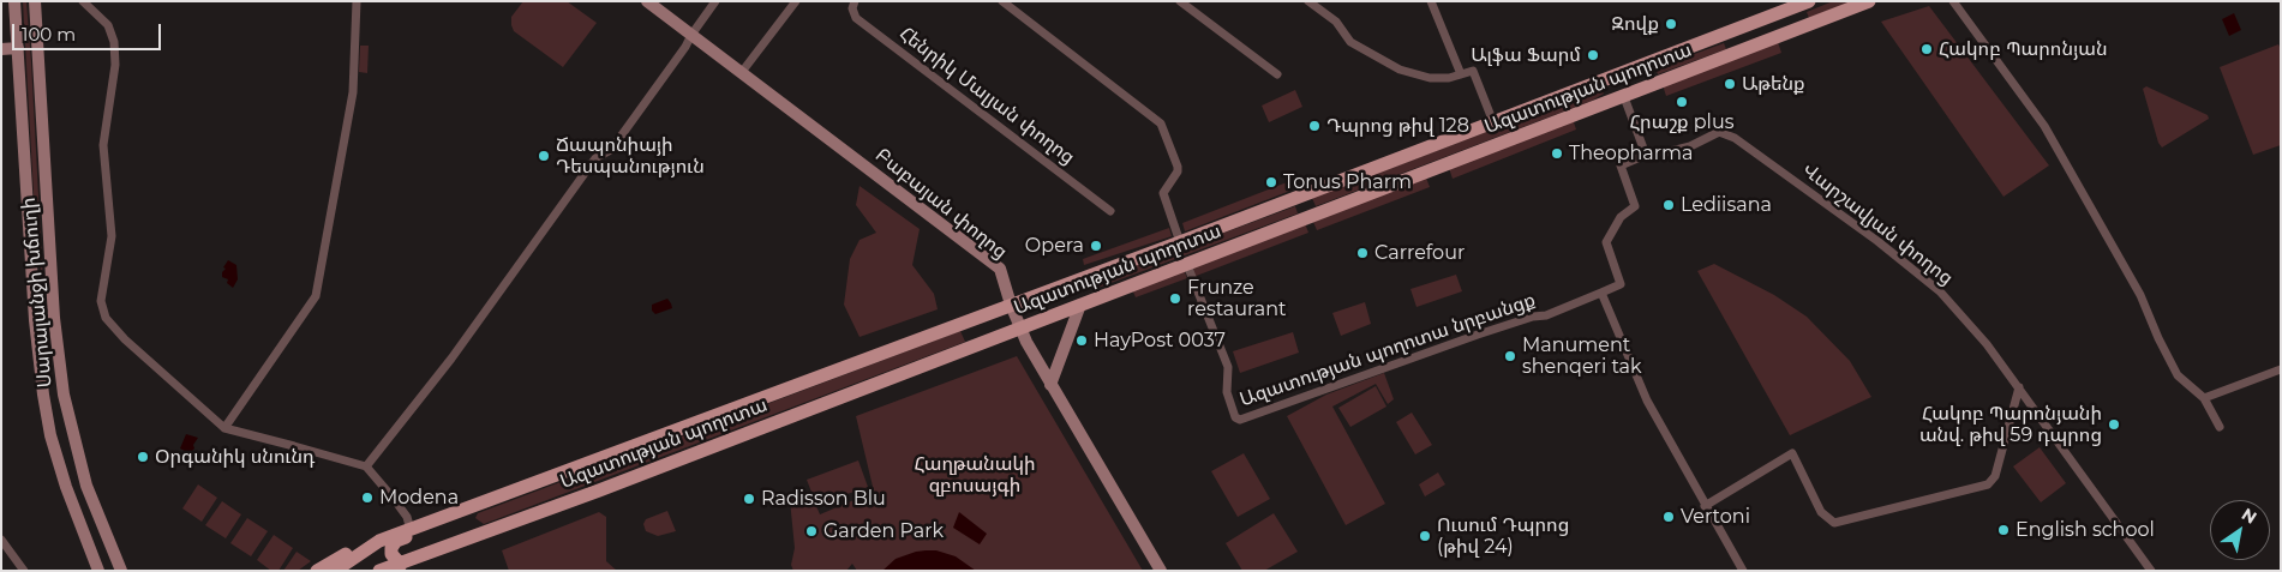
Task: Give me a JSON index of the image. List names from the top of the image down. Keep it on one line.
{"streets":{"main road":["Ազատության պողոտա","Բաբայան փողոց","Սարալանջի խճուղի"],"street":["Հենրիկ Մալյան փողոց","Վարշավյան փողոց","Ազատության պողոտա նրբանցք"]},"crossings":[["Ազատության պողոտա","Բաբայան փողոց"],["Ազատության պողոտա","Ազատության պողոտա նրբանցք"],["Վարշավյան փողոց","Ազատության պողոտա նրբանցք"]],"parks":["Հաղթանակի զբոսայգի"],"places":["Զովք","Հակոբ Պարոնյան","Ալֆա Ֆարմ","Աթենք","Հրաշք plus","Դպրոց թիվ 128","Theopharma","Ճապոնիայի Դեսպանություն","Tonus Pharm","Lediisana","Opera","Carrefour","Frunze restaurant","HayPost 0037","Manument shenqeri tak","Հակոբ Պարոնյանի անվ. թիվ 59 դպրոց","Օրգանիկ սնունդ","Modena","Radisson Blu","Vertoni","English school","Garden Park","Ուսում Դպրոց (թիվ 24)"],"scale_bar":"100 m","north":"top right"}
